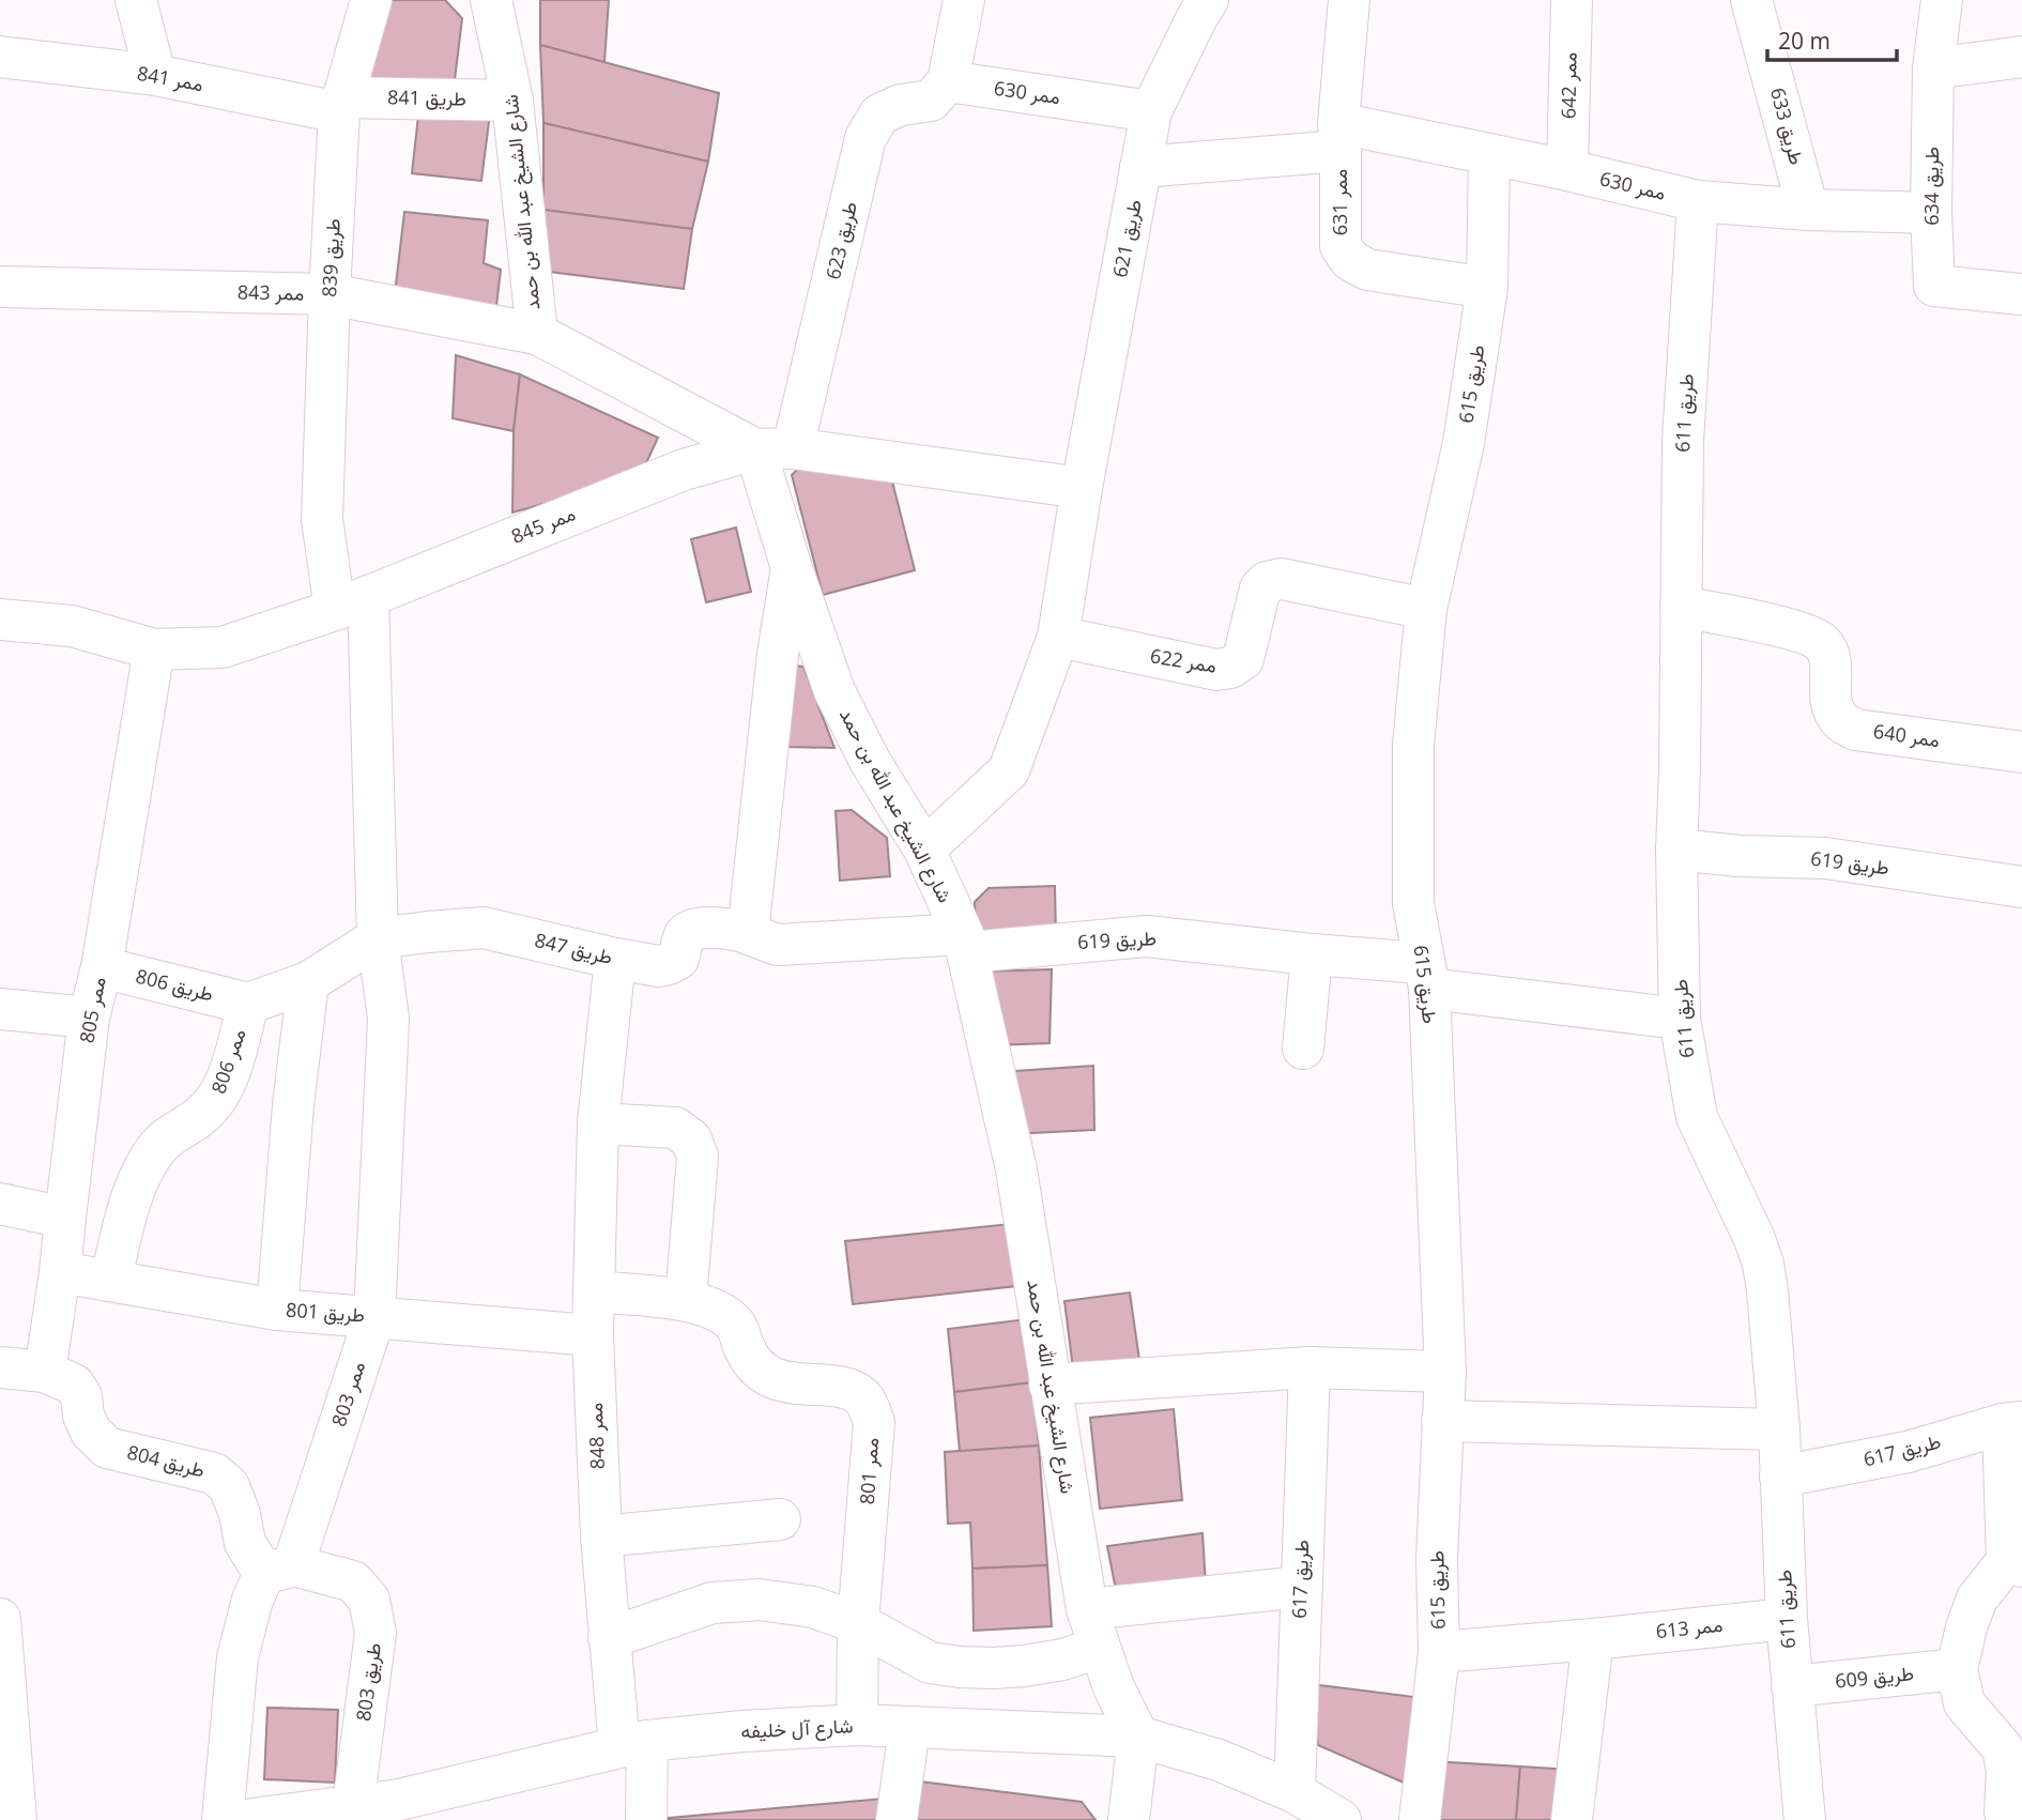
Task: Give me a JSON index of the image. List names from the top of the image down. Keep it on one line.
{"streets":{"street":["ممر 841","ممر 642","ممر 630","طريق 841","طريق 633","طريق 634","شارع الشيخ عبد الله بن حمد","ممر 631","طريق 621","طريق 623","طريق 839","ممر 843","طريق 615","طريق 611","ممر 845","ممر 622","ممر 640","طريق 619","طريق 847","طريق 806","ممر 805","ممر 806","طريق 801","ممر 803","ممر 848","طريق 617","طريق 804","ممر 801","ممر 613","طريق 609","طريق 803","شارع آل خليفه"]},"crossings":[["ممر 841","طريق 841"],["ممر 841","طريق 839"],["ممر 642","ممر 630"],["ممر 630","طريق 633"],["ممر 630","طريق 634"],["ممر 630","ممر 631"],["ممر 630","طريق 621"],["ممر 630","طريق 623"],["ممر 630","طريق 615"],["ممر 630","طريق 611"],["طريق 841","شارع الشيخ عبد الله بن حمد"],["طريق 841","طريق 839"],["شارع الشيخ عبد الله بن حمد","طريق 621"],["شارع الشيخ عبد الله بن حمد","طريق 623"],["شارع الشيخ عبد الله بن حمد","ممر 843"],["شارع الشيخ عبد الله بن حمد","ممر 845"],["شارع الشيخ عبد الله بن حمد","طريق 619"],["شارع الشيخ عبد الله بن حمد","طريق 847"],["شارع الشيخ عبد الله بن حمد","شارع آل خليفه"],["ممر 631","طريق 615"],["طريق 621","ممر 622"],["طريق 623","ممر 845"],["طريق 839","ممر 843"],["طريق 839","ممر 845"],["طريق 839","ممر 803"],["طريق 615","ممر 622"],["طريق 615","طريق 619"],["طريق 615","ممر 613"],["طريق 611","ممر 640"],["طريق 611","طريق 619"],["طريق 611","طريق 617"],["طريق 611","ممر 613"],["طريق 611","طريق 609"],["ممر 845","ممر 805"],["ممر 845","ممر 803"],["طريق 619","طريق 847"],["طريق 847","ممر 806"],["طريق 847","ممر 803"],["طريق 847","ممر 848"],["طريق 806","ممر 805"],["طريق 806","ممر 806"],["ممر 805","طريق 801"],["ممر 805","طريق 804"],["ممر 806","طريق 801"],["ممر 806","ممر 803"],["طريق 801","ممر 803"],["طريق 801","ممر 848"],["ممر 803","طريق 804"],["ممر 803","طريق 803"],["ممر 848","ممر 801"],["ممر 848","شارع آل خليفه"],["طريق 617","شارع آل خليفه"],["طريق 804","طريق 803"],["ممر 801","شارع آل خليفه"],["طريق 803","شارع آل خليفه"]],"scale_bar":"20 m"}
